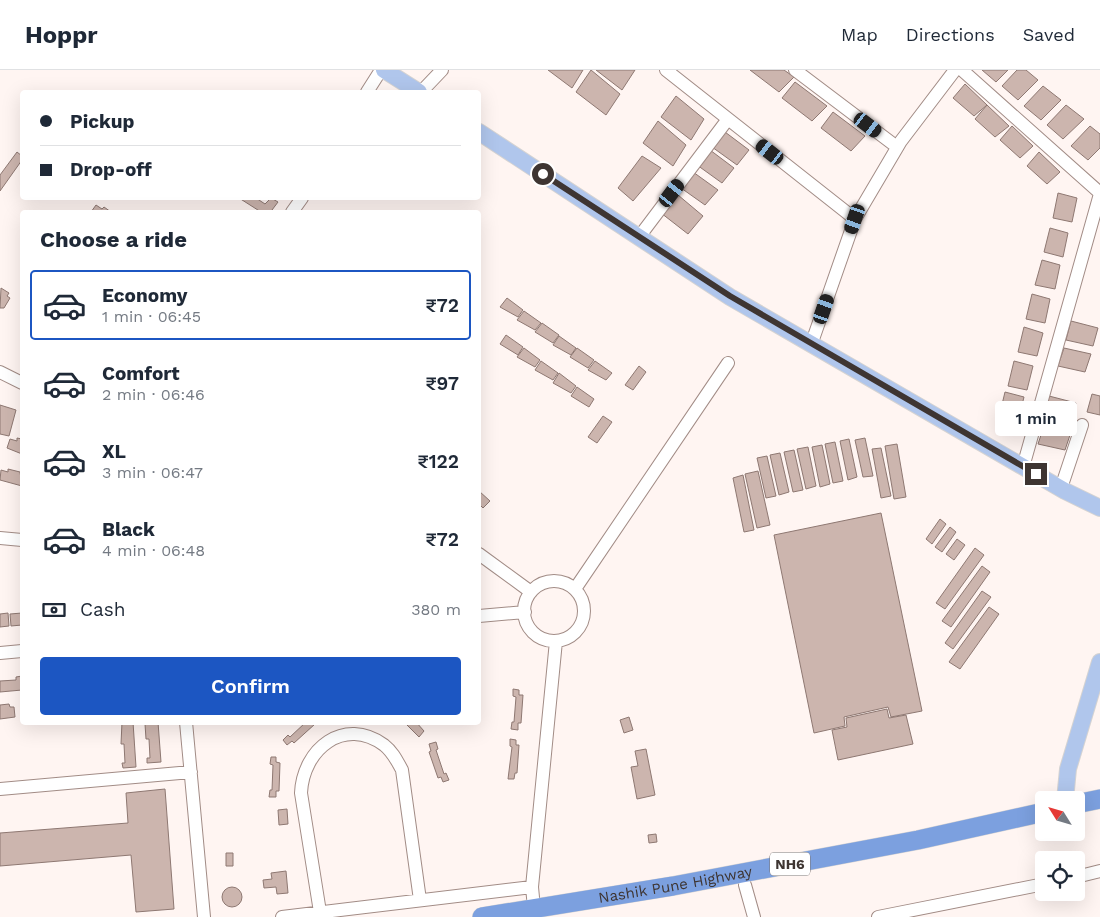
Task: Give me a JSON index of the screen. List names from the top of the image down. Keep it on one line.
{"streets":{"highway":["NH6","Nashik Pune Highway"]},"north":"top left","page":{"header":"Hoppr","nav":["Map","Directions","Saved"],"banner":["Pickup","Drop-off"],"heading":"Choose a ride","list":[{"name":"Economy","note":"1 min · 06:45","value":"₹72"},{"name":"Comfort","note":"2 min · 06:46","value":"₹97"},{"name":"XL","note":"3 min · 06:47","value":"₹122"},{"name":"Black","note":"4 min · 06:48","value":"₹72"}],"bubble":"1 min","pay":["Cash","380 m"],"buttons":"Confirm"}}
